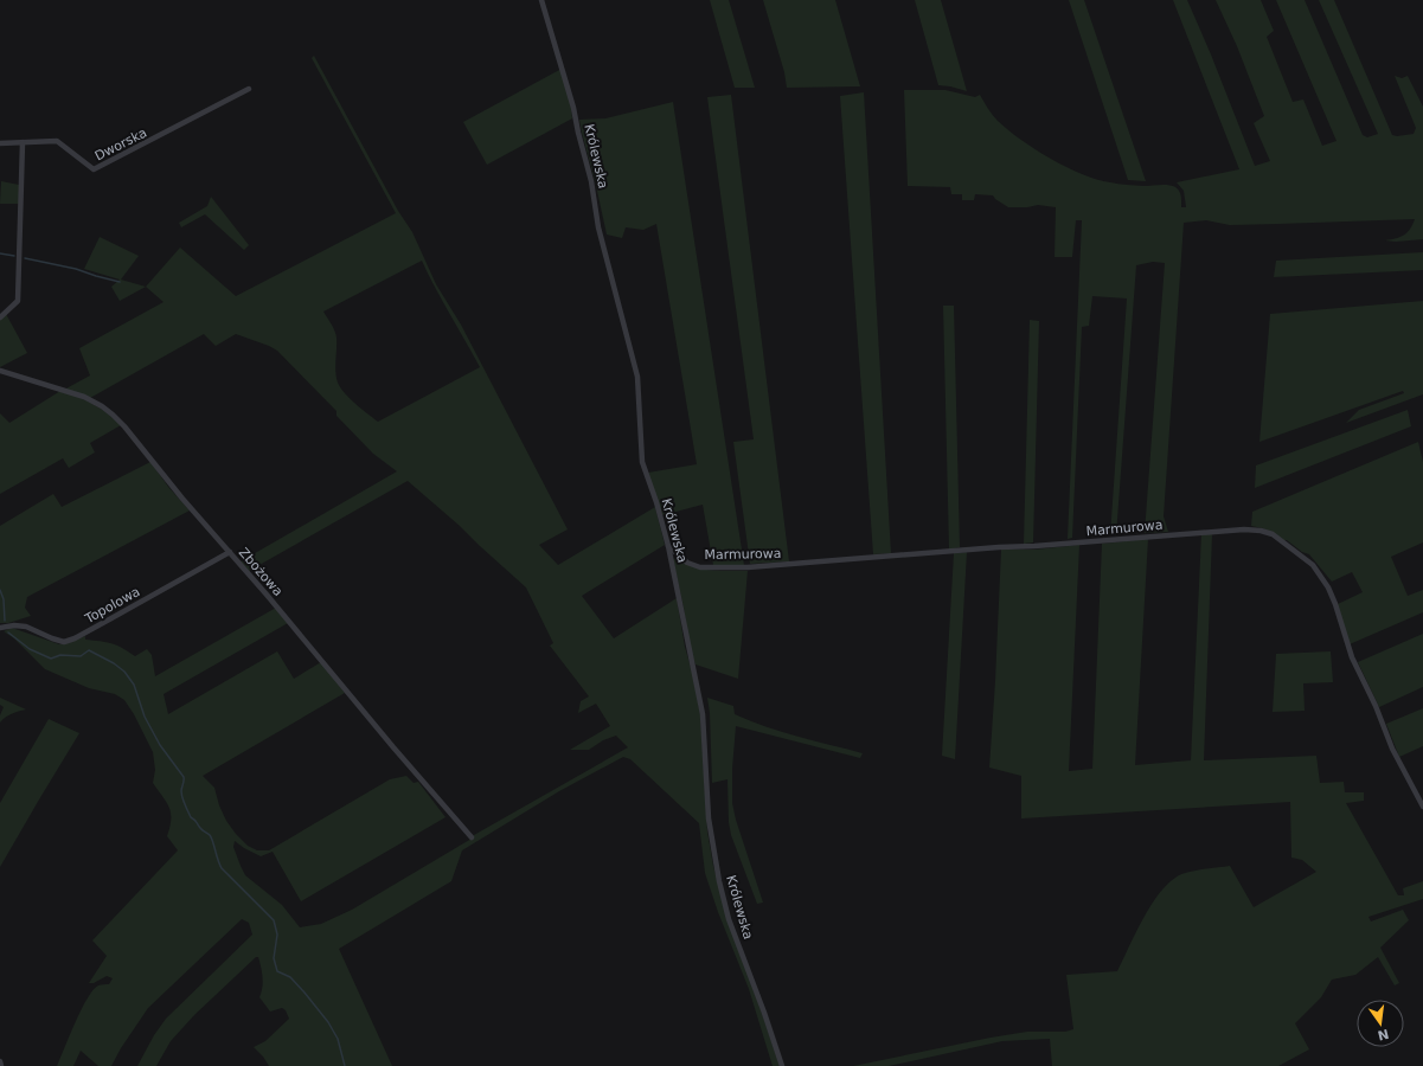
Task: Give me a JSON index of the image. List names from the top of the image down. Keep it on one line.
{"streets":{"street":["Dworska","Królewska","Marmurowa","Zbożowa","Topolowa"]},"crossings":[["Królewska","Marmurowa"],["Zbożowa","Topolowa"]],"north":"bottom"}
